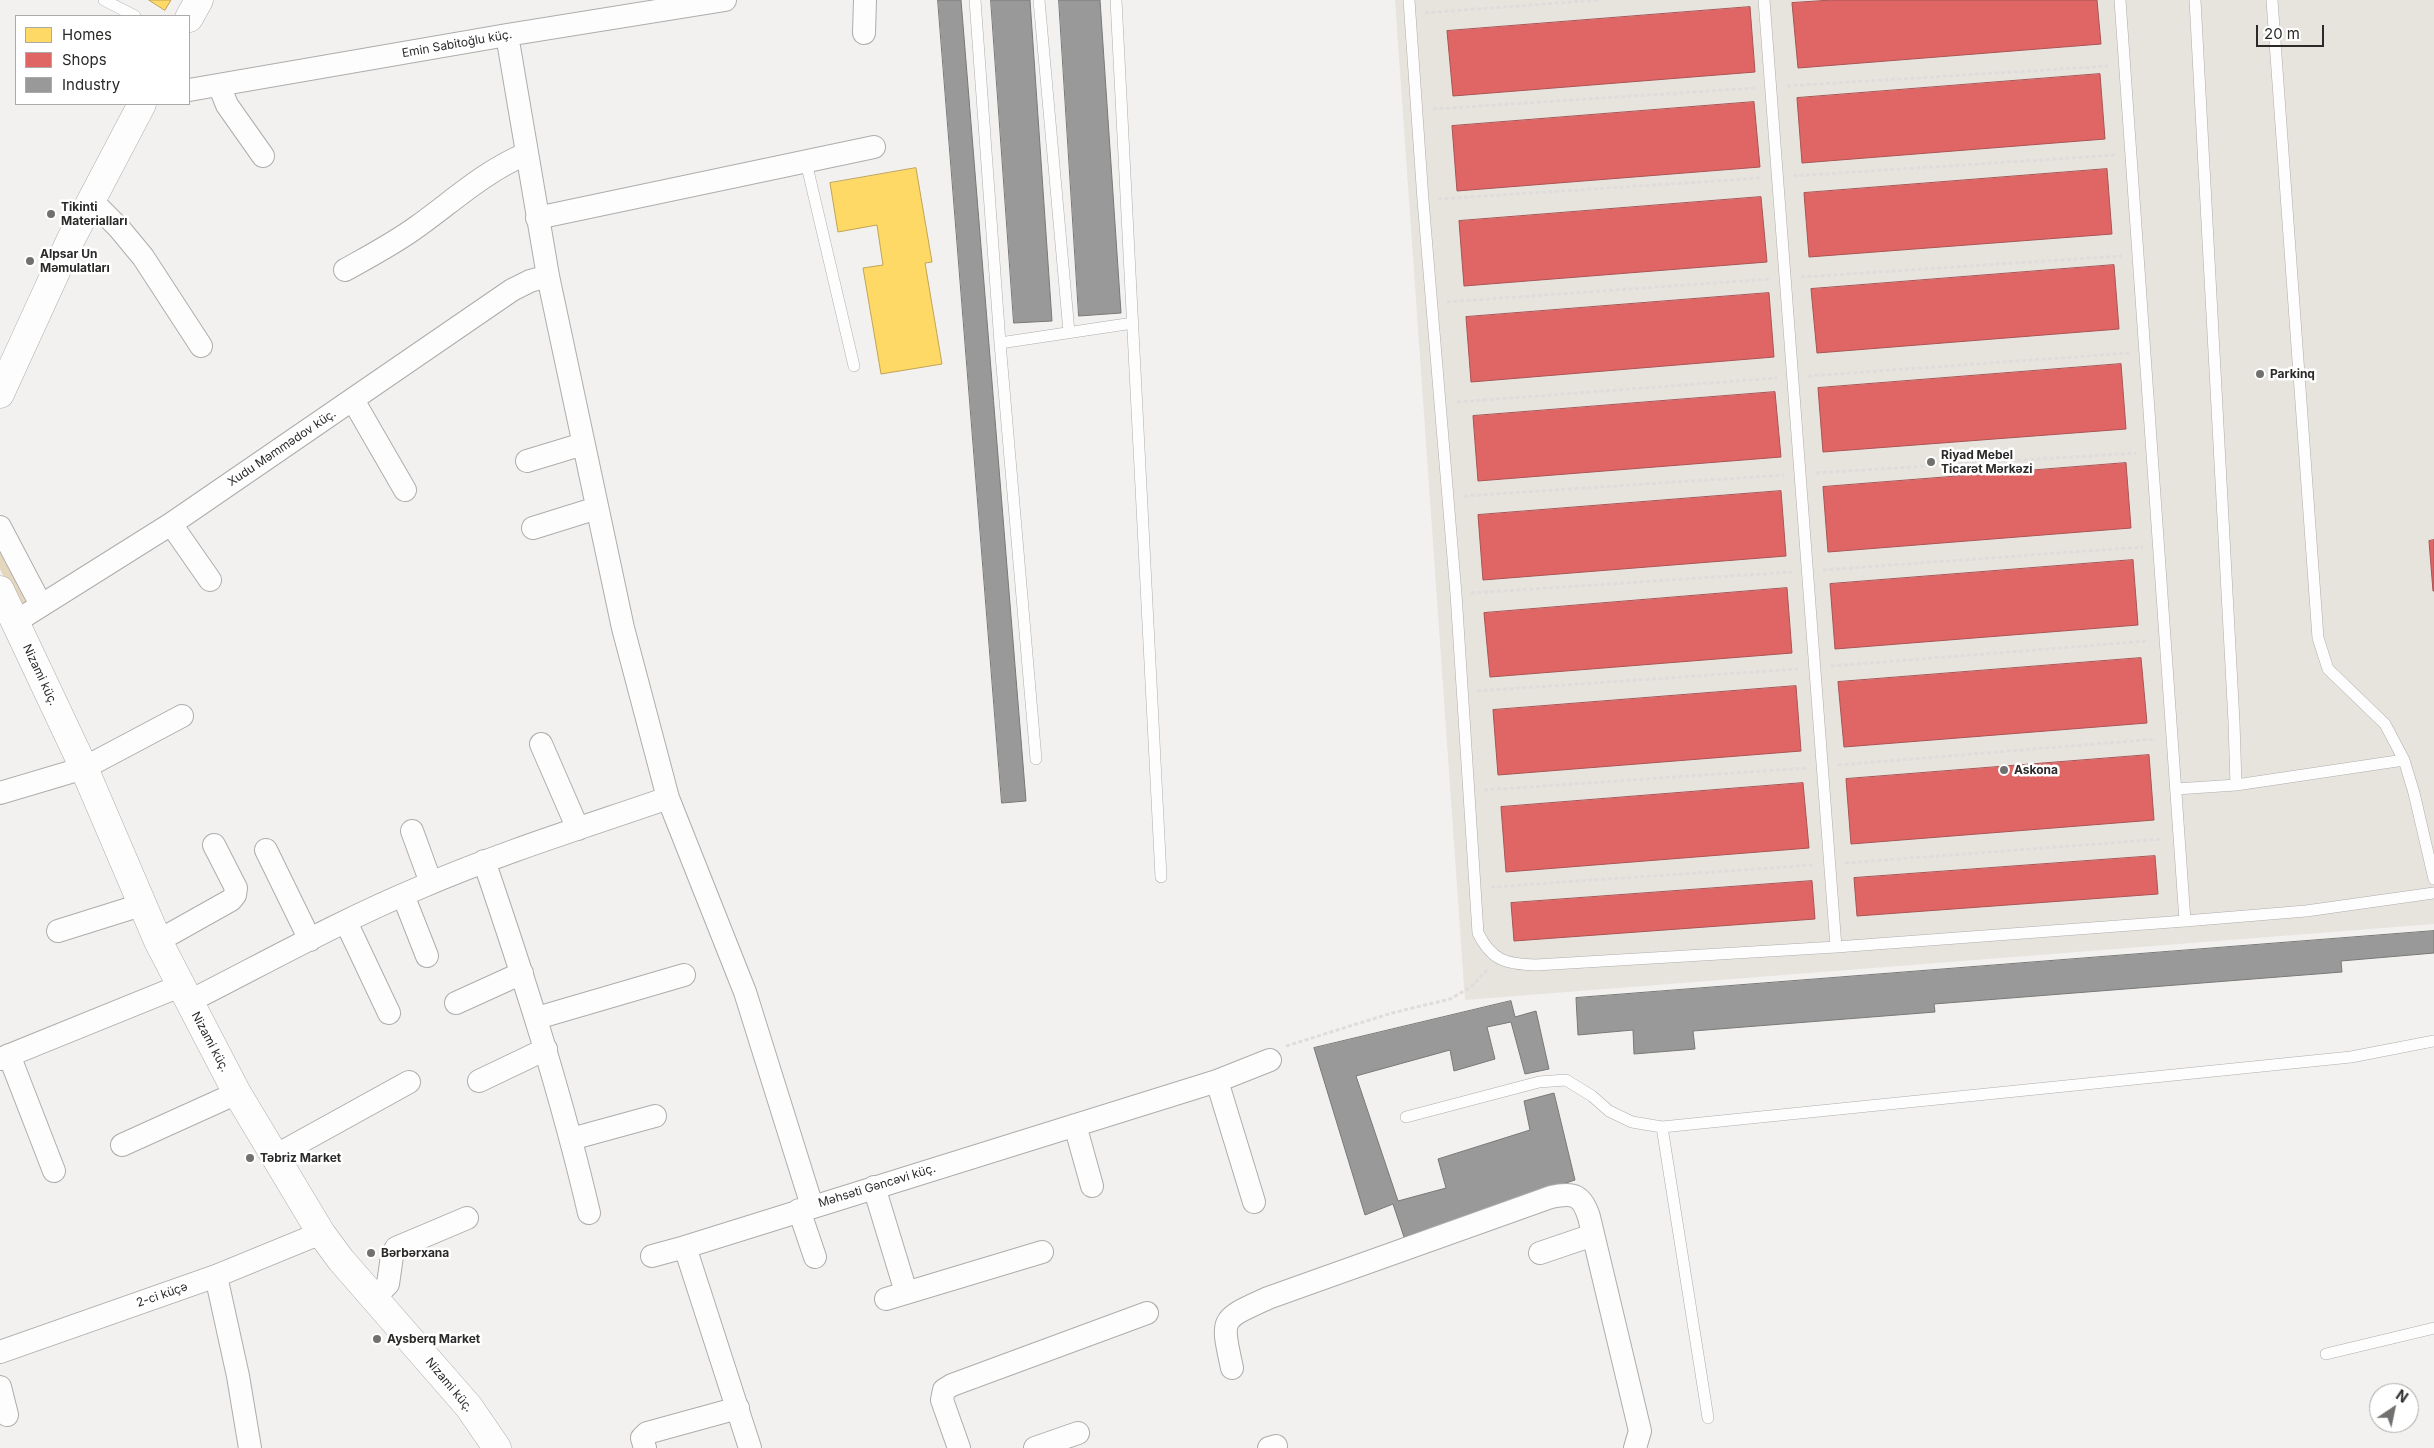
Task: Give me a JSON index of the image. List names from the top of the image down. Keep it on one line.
{"streets":{"street":["Emin Sabitoğlu küç.","Xudu Məmmədov küç.","Nizami küç.","Məhsəti Gəncəvi küç.","2-ci küçə"]},"crossings":[["Xudu Məmmədov küç.","Nizami küç."],["Nizami küç.","2-ci küçə"]],"places":["Tikinti Materialları","Alpsar Un Məmulatları","Parkinq","Riyad Mebel Ticarət Mərkəzi","Askona","Təbriz Market","Bərbərxana","Aysberq Market"],"legend":["Homes","Shops","Industry"],"scale_bar":"20 m","north":"top right"}
